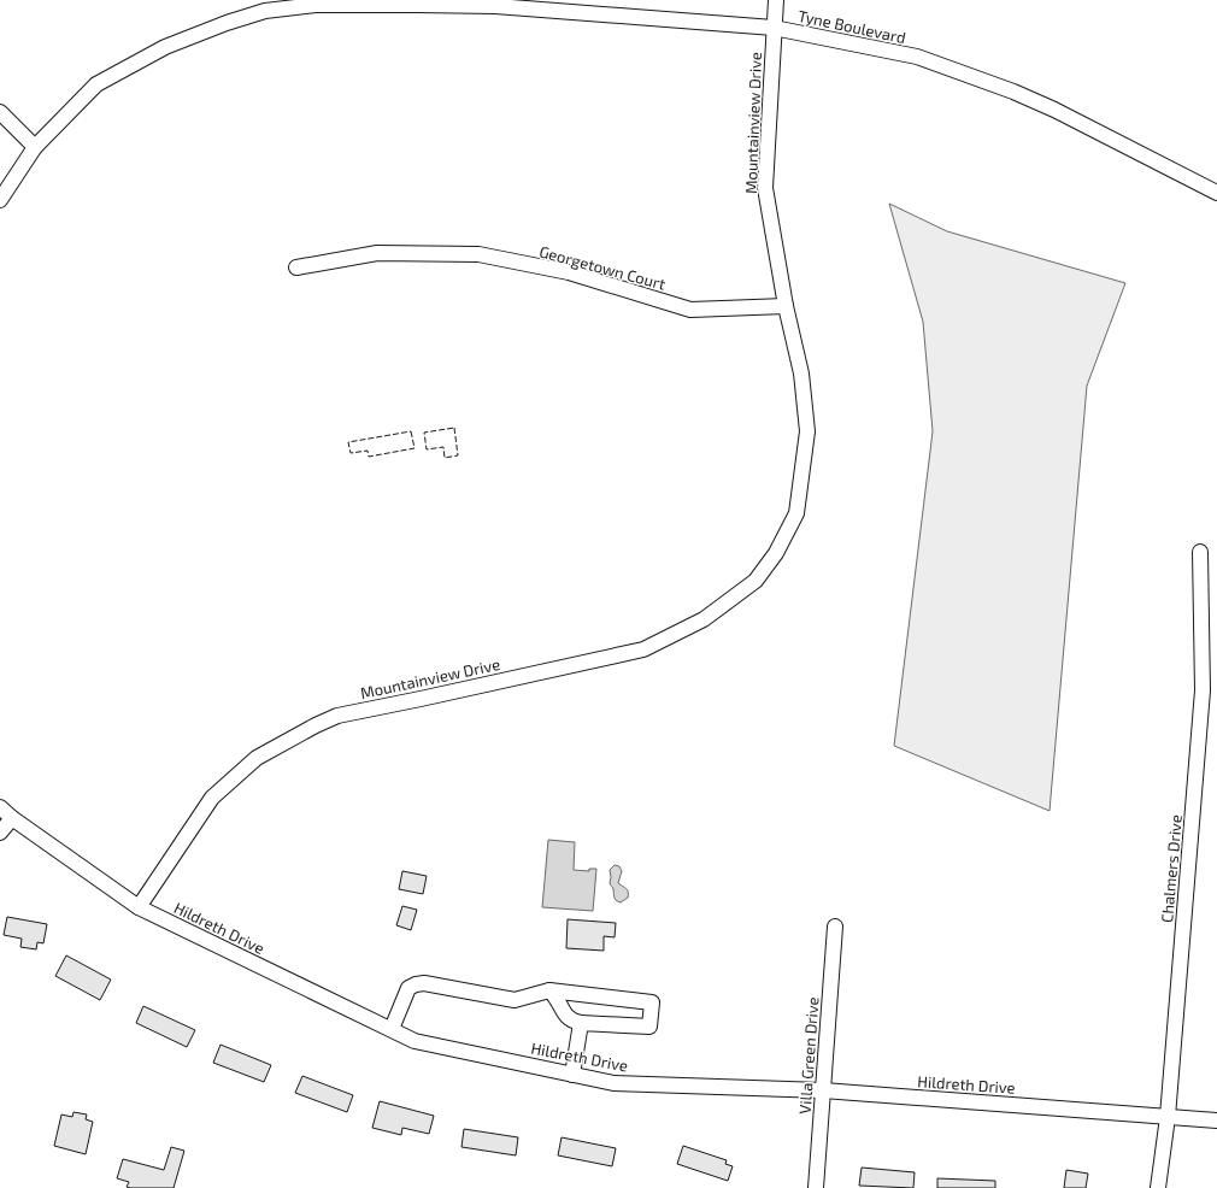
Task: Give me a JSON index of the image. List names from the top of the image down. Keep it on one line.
{"streets":{"street":["Tyne Boulevard","Mountainview Drive","Georgetown Court","Chalmers Drive","Hildreth Drive","Villa Green Drive"]},"crossings":[["Tyne Boulevard","Mountainview Drive"],["Mountainview Drive","Georgetown Court"],["Mountainview Drive","Hildreth Drive"],["Chalmers Drive","Hildreth Drive"],["Hildreth Drive","Villa Green Drive"]]}
